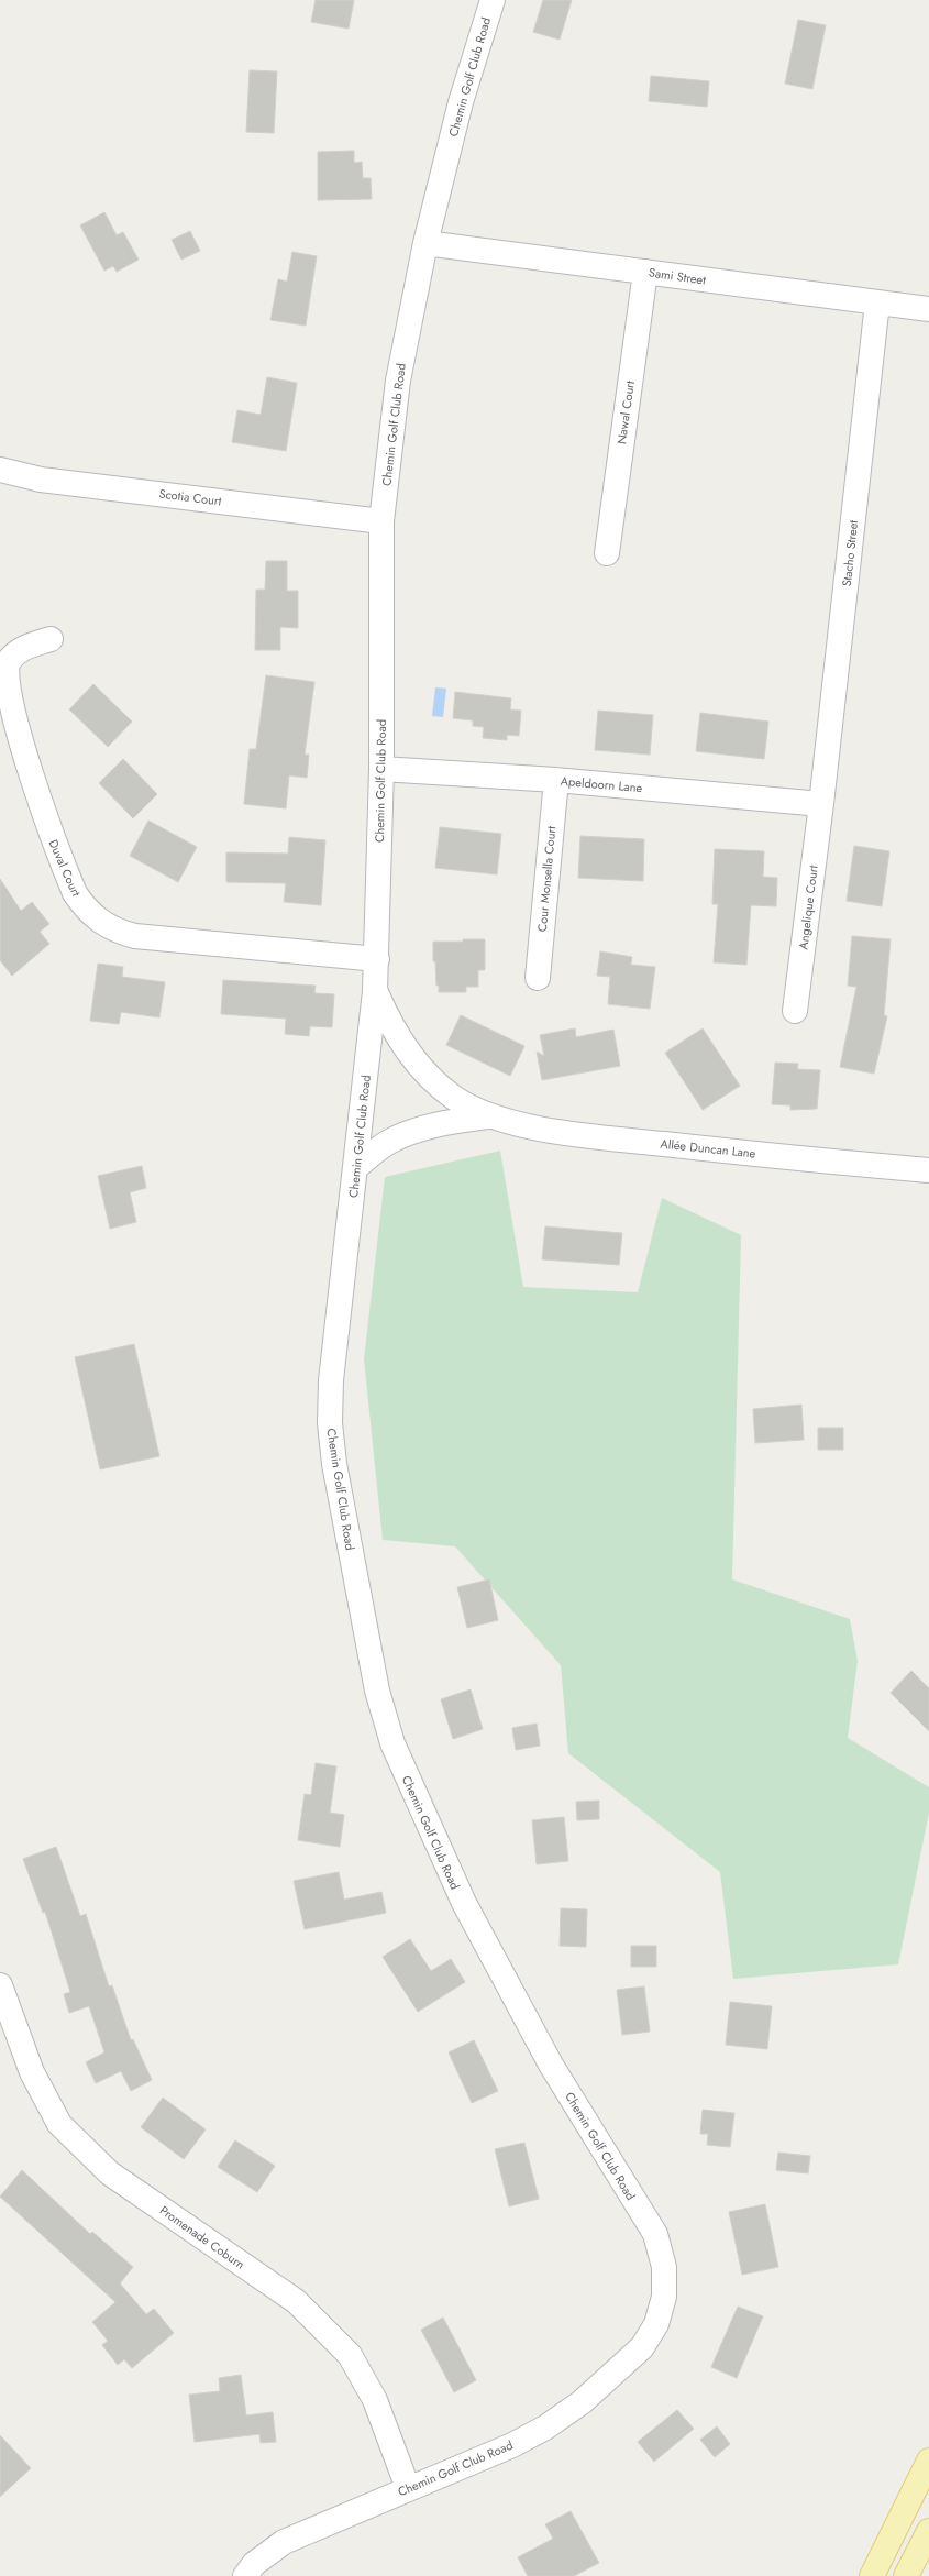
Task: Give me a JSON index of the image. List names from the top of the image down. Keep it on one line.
{"streets":{"street":["Chemin Golf Club Road","Sami Street","Nawal Court","Scotia Court","Stacho Street","Apeldoorn Lane","Duval Court","Cour Monsella Court","Angelique Court","Allée Duncan Lane","Promenade Coburn"]},"crossings":[["Chemin Golf Club Road","Sami Street"],["Chemin Golf Club Road","Scotia Court"],["Chemin Golf Club Road","Apeldoorn Lane"],["Chemin Golf Club Road","Duval Court"],["Chemin Golf Club Road","Promenade Coburn"],["Sami Street","Nawal Court"],["Sami Street","Stacho Street"],["Stacho Street","Apeldoorn Lane"],["Stacho Street","Angelique Court"],["Apeldoorn Lane","Cour Monsella Court"],["Apeldoorn Lane","Angelique Court"]]}
